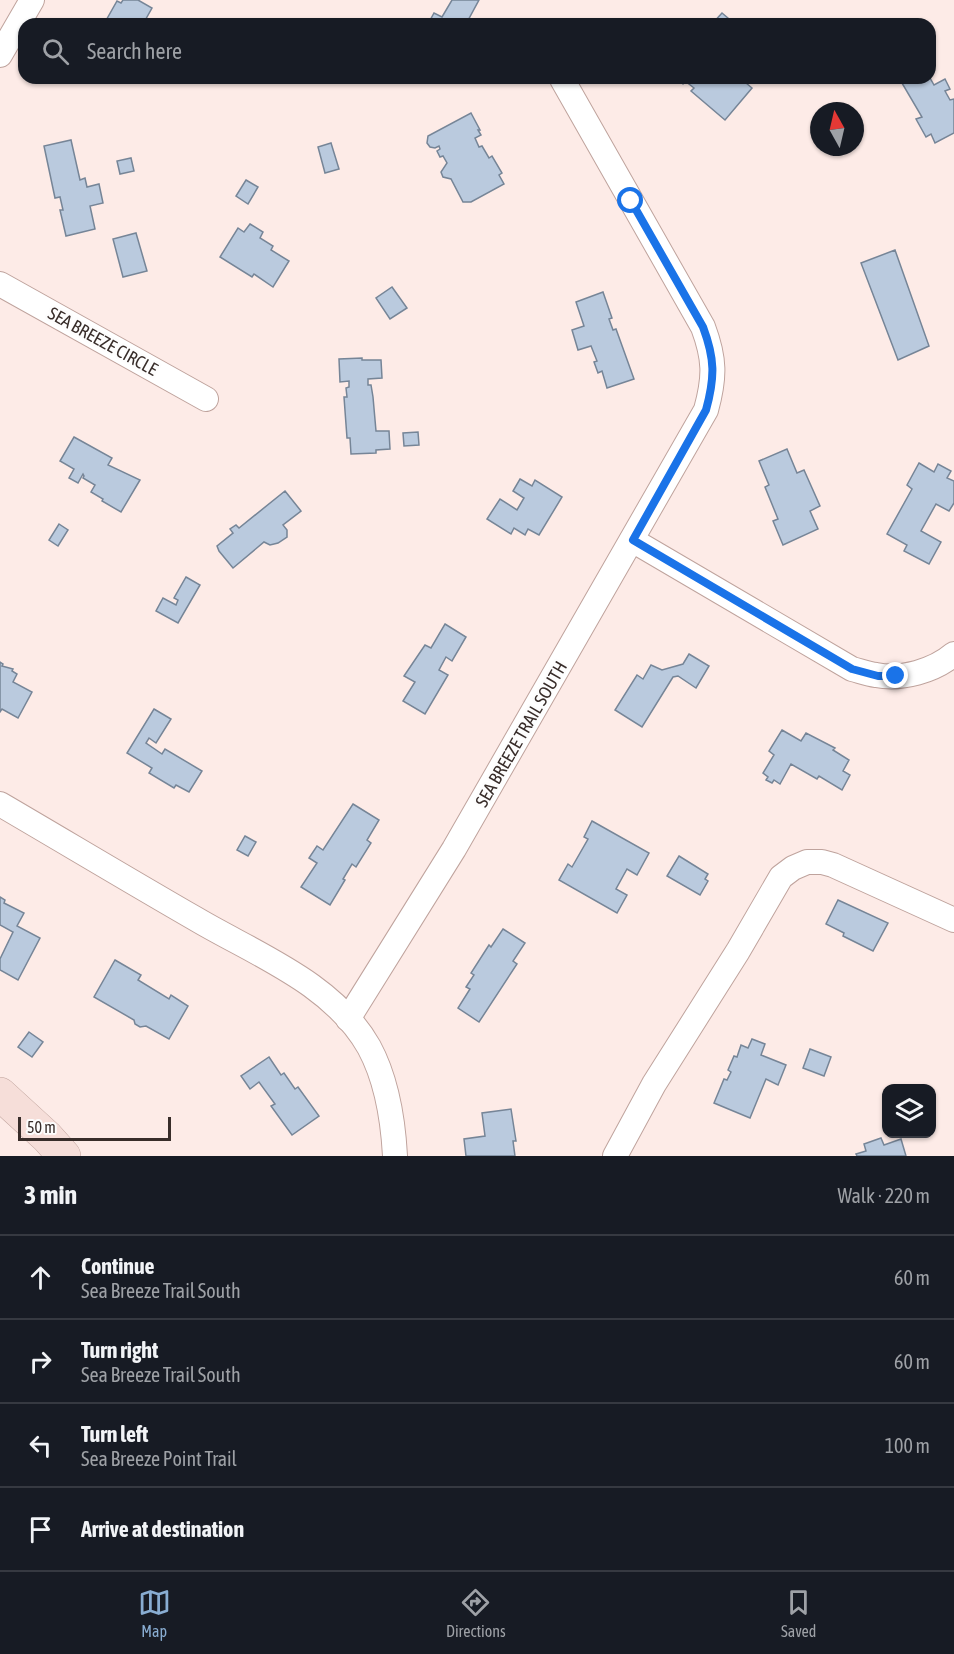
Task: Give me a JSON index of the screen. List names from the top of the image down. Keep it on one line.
{"streets":{"street":["SEA BREEZE CIRCLE","SEA BREEZE TRAIL SOUTH"]},"scale_bar":"50 m","north":"top","page":{"search":"Search here","scale":"50 m","heading":["3 min","Walk · 220 m"],"list":[["Continue","Sea Breeze Trail South","60 m"],["Turn right","Sea Breeze Trail South","60 m"],["Turn left","Sea Breeze Point Trail","100 m"],"Arrive at destination"],"nav":["Map","Directions","Saved"]}}
